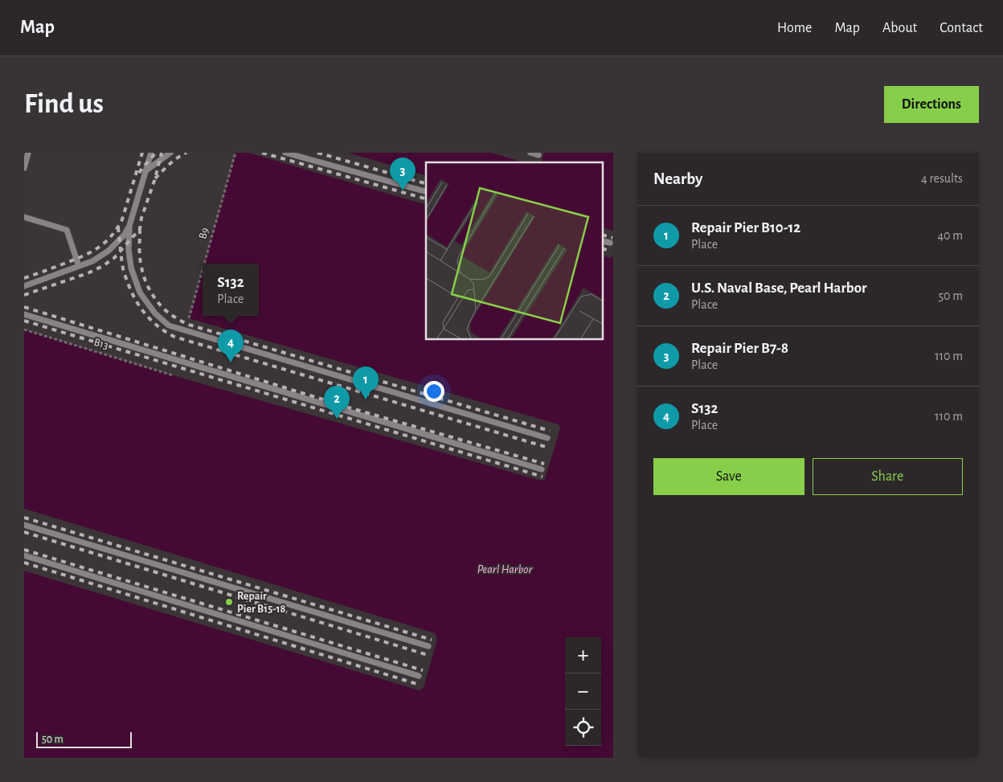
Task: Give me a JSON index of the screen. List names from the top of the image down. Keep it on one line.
{"streets":{"path":["B9","B13"]},"water":["Pearl Harbor"],"places":["Repair Pier B15-18"],"scale_bar":"50 m","page":{"header":"Map","nav":["Home","Map","About","Contact"],"buttons":["Directions",["Save","Share"]],"title":"Find us","heading":["Nearby","4 results"],"pins":["3","4","1","2"],"list":[{"mark":"1","name":"Repair Pier B10-12","note":"Place","value":"40 m"},{"mark":"2","name":"U.S. Naval Base, Pearl Harbor","note":"Place","value":"50 m"},{"mark":"3","name":"Repair Pier B7-8","note":"Place","value":"110 m"},{"mark":"4","name":"S132","note":"Place","value":"110 m"}],"popup":["S132","Place"],"map_buttons":["+","−"],"scale":"50 m"}}
